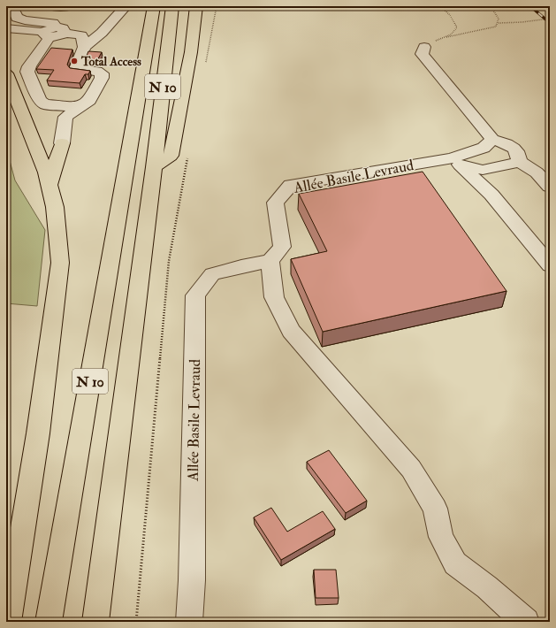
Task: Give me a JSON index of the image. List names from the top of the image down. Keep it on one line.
{"streets":{"main road":["N 10"],"street":["Allée Basile Levraud"]},"places":["Total Access"]}
